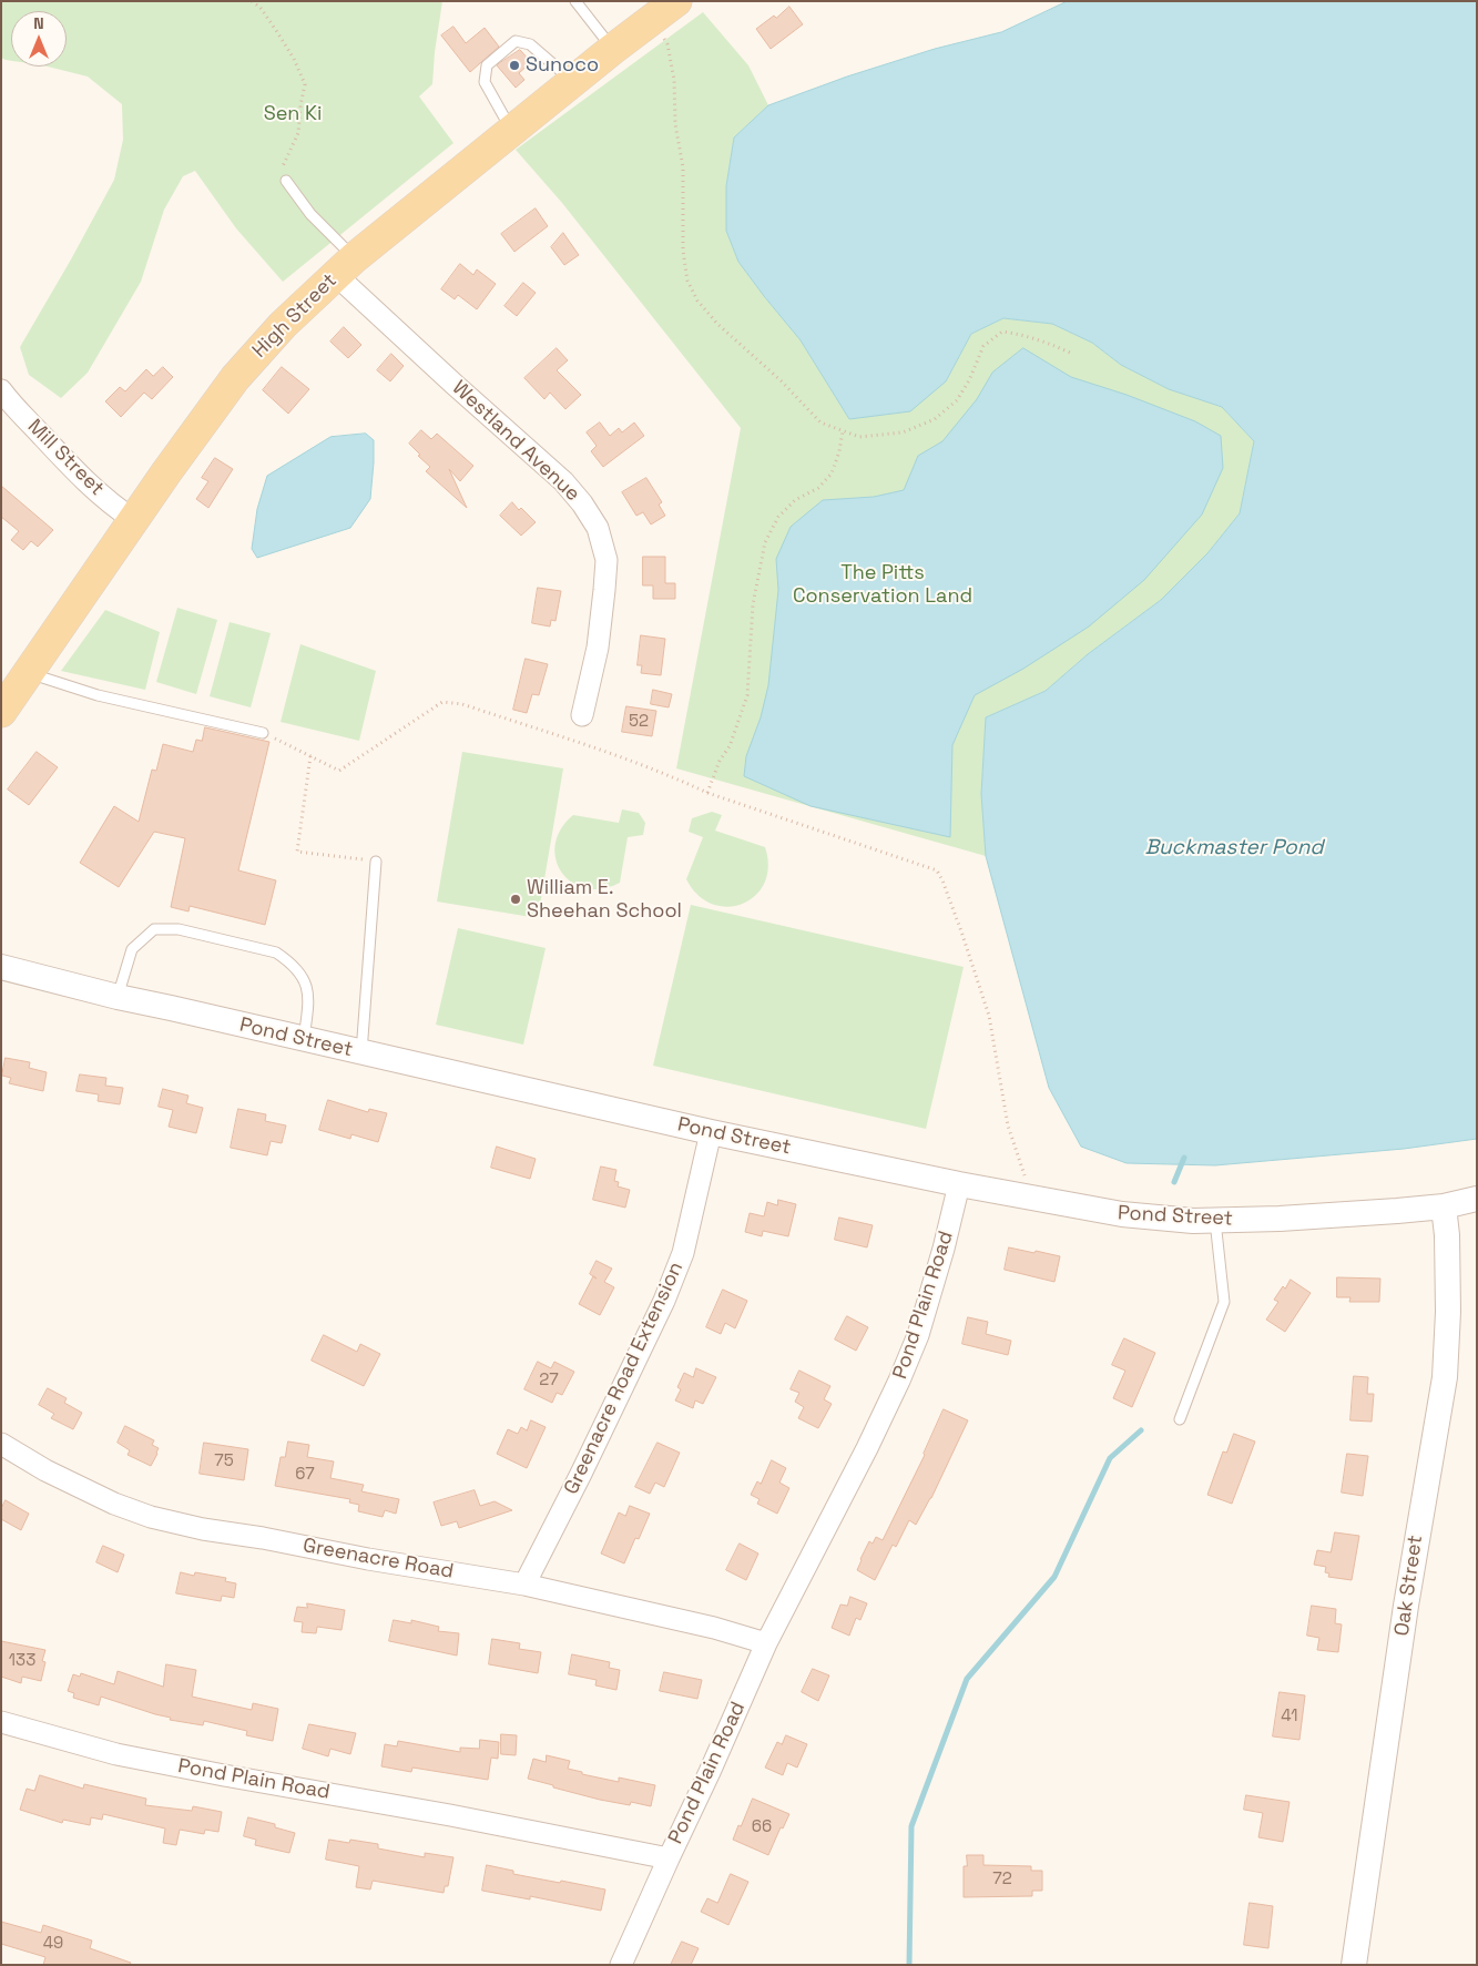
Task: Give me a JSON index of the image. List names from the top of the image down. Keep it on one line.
{"streets":{"main road":["High Street"],"street":["Westland Avenue","Mill Street","Pond Street","Pond Plain Road","Greenacre Road Extension","Greenacre Road","Oak Street"]},"crossings":[["High Street","Westland Avenue"],["High Street","Mill Street"],["Pond Street","Pond Plain Road"],["Pond Street","Greenacre Road Extension"],["Pond Street","Oak Street"],["Pond Plain Road","Greenacre Road"],["Greenacre Road Extension","Greenacre Road"]],"water":["Buckmaster Pond"],"parks":["Sen Ki","The Pitts Conservation Land"],"places":["Sunoco","William E. Sheehan School"],"house_numbers":["52","27","75","67","133","41","66","72","49"],"north":"top"}
